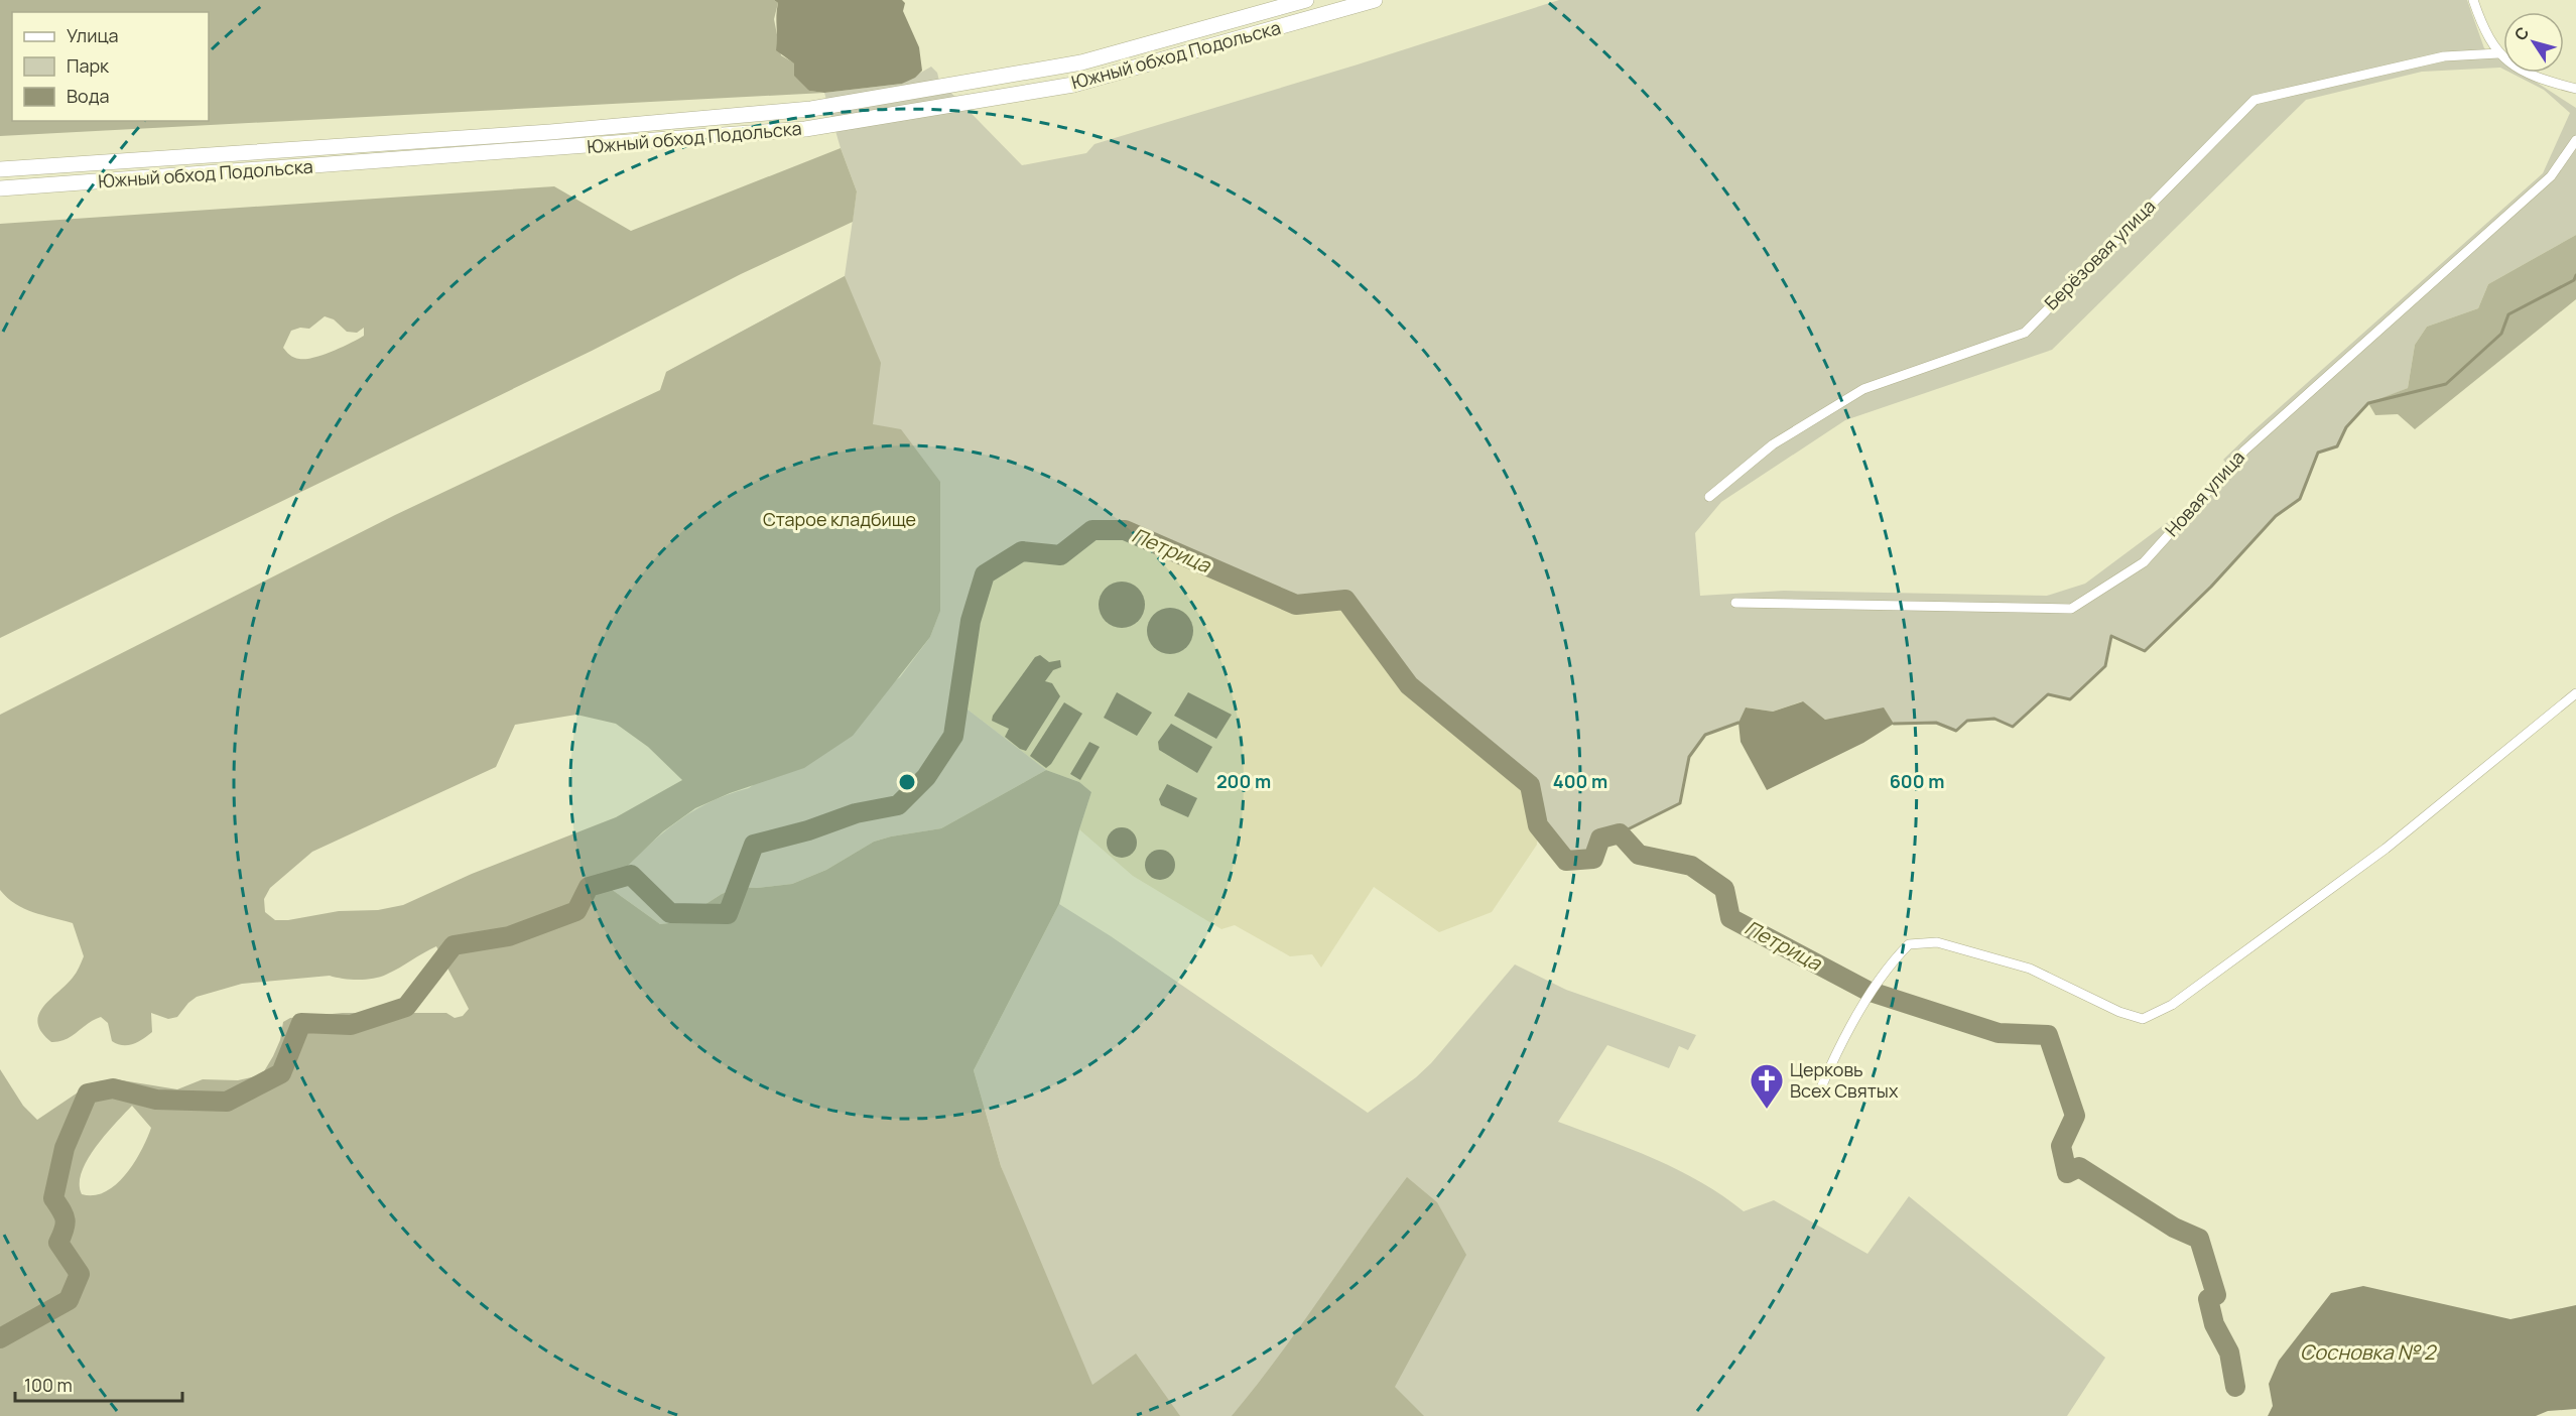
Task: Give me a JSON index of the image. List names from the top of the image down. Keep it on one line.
{"streets":{"main road":["Южный обход Подольска"],"street":["Берёзовая улица","Новая улица"]},"water":["Петрица","Сосновка № 2"],"parks":["Старое кладбище"],"places":{"church":["Церковь Всех Святых"]},"legend":["Улица","Парк","Вода"],"scale_bar":"100 m","north":"top left","rings":["200 m","400 m","600 m"]}
